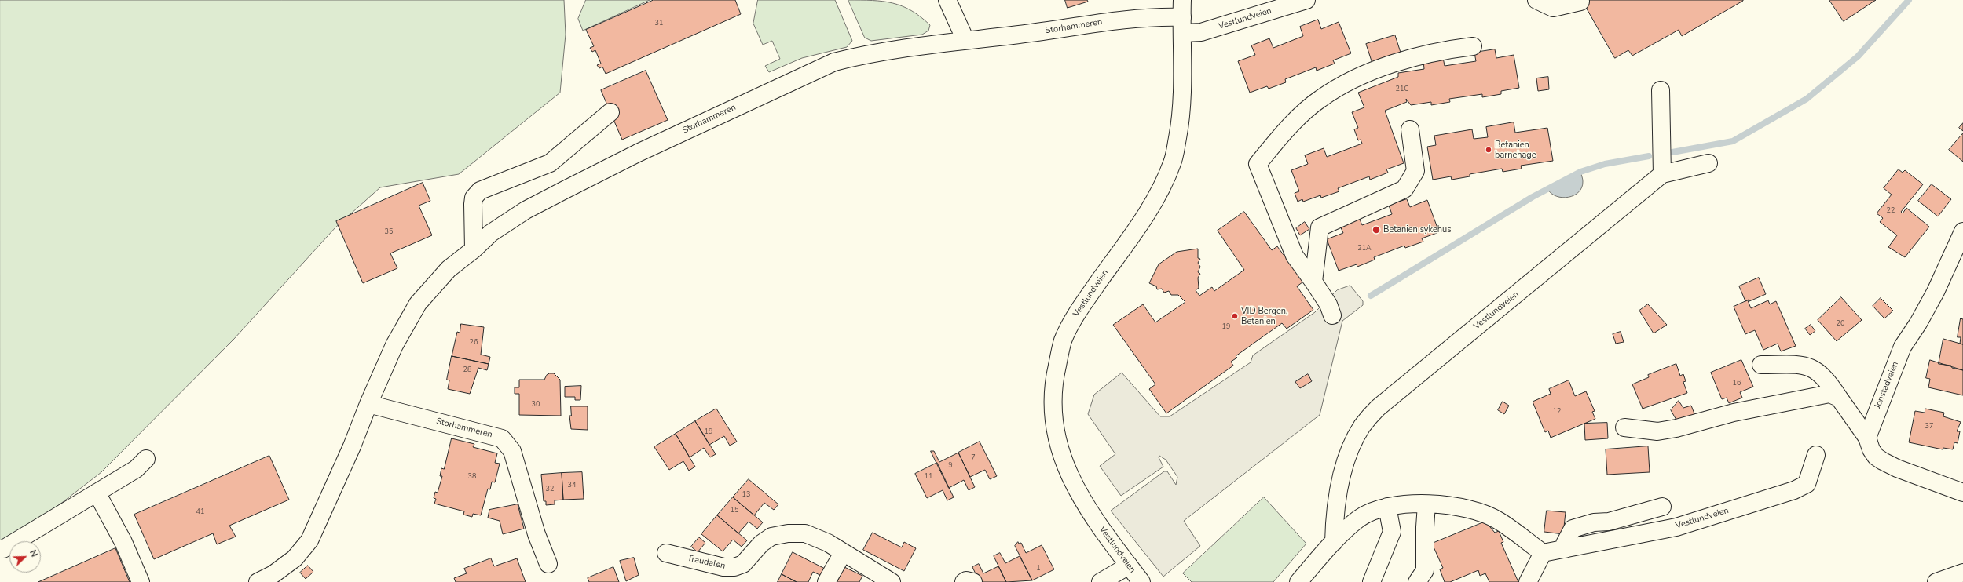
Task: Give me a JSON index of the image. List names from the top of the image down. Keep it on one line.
{"streets":{"street":["Vestlundveien","Storhammeren","Jonstadveien","Traudalen"]},"crossings":[["Vestlundveien","Storhammeren"]],"places":["Betanien barnehage","Betanien sykehus","VID Bergen, Betanien"],"house_numbers":["31","21C","22","35","21A","20","19","26","28","16","30","12","37","19","7","9","38","11","34","32","13","15","41","1"],"north":"top right"}
